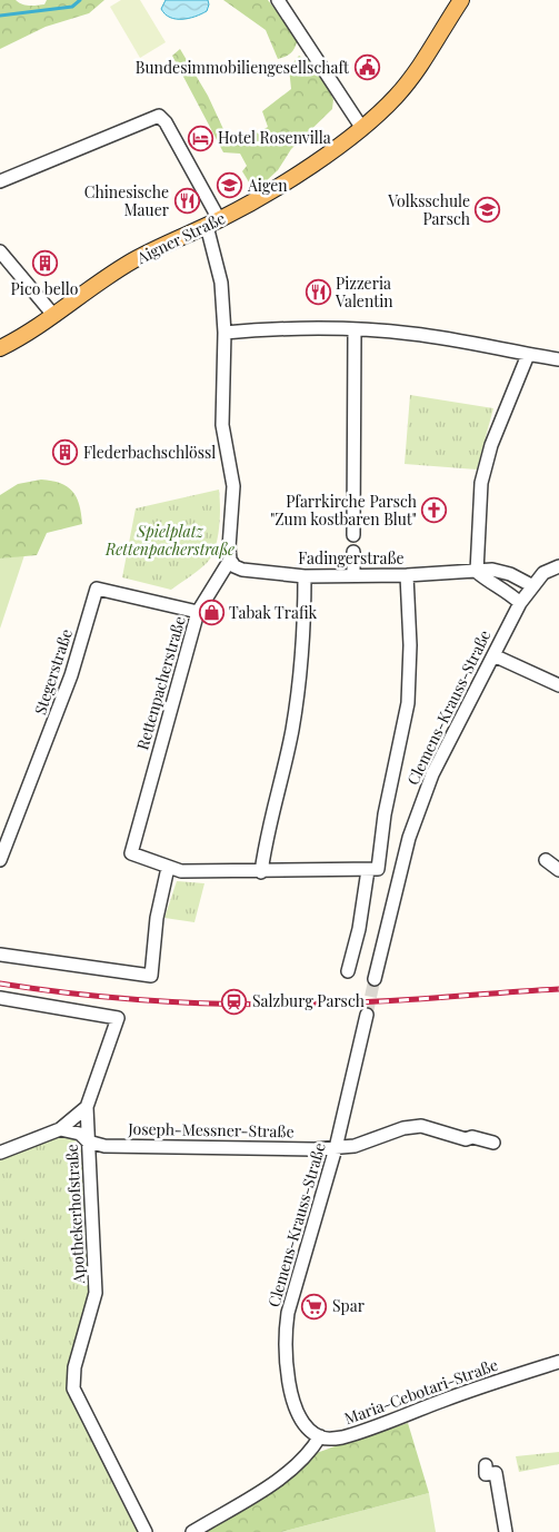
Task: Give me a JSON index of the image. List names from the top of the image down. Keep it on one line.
{"streets":{"main road":["Aigner Straße"],"street":["Fadingerstraße","Stegerstraße","Rettenpacherstraße","Clemens-Krauss-Straße","Joseph-Messner-Straße","Apothekerhofstraße","Maria-Cebotari-Straße"]},"crossings":[["Fadingerstraße","Rettenpacherstraße"],["Fadingerstraße","Clemens-Krauss-Straße"],["Stegerstraße","Rettenpacherstraße"],["Clemens-Krauss-Straße","Joseph-Messner-Straße"],["Clemens-Krauss-Straße","Maria-Cebotari-Straße"],["Joseph-Messner-Straße","Apothekerhofstraße"]],"parks":["Spielplatz Rettenpacherstraße"],"places":{"public building":["Bundesimmobiliengesellschaft"],"hotel":["Hotel Rosenvilla"],"school or university":["Aigen","Volksschule Parsch"],"restaurant":["Chinesische Mauer","Pizzeria Valentin"],"building":["Pico bello","Flederbachschlössl"],"church":["Pfarrkirche Parsch \"Zum kostbaren Blut\""],"shop":["Tabak Trafik"],"station":["Salzburg Parsch"],"supermarket":["Spar"]}}
